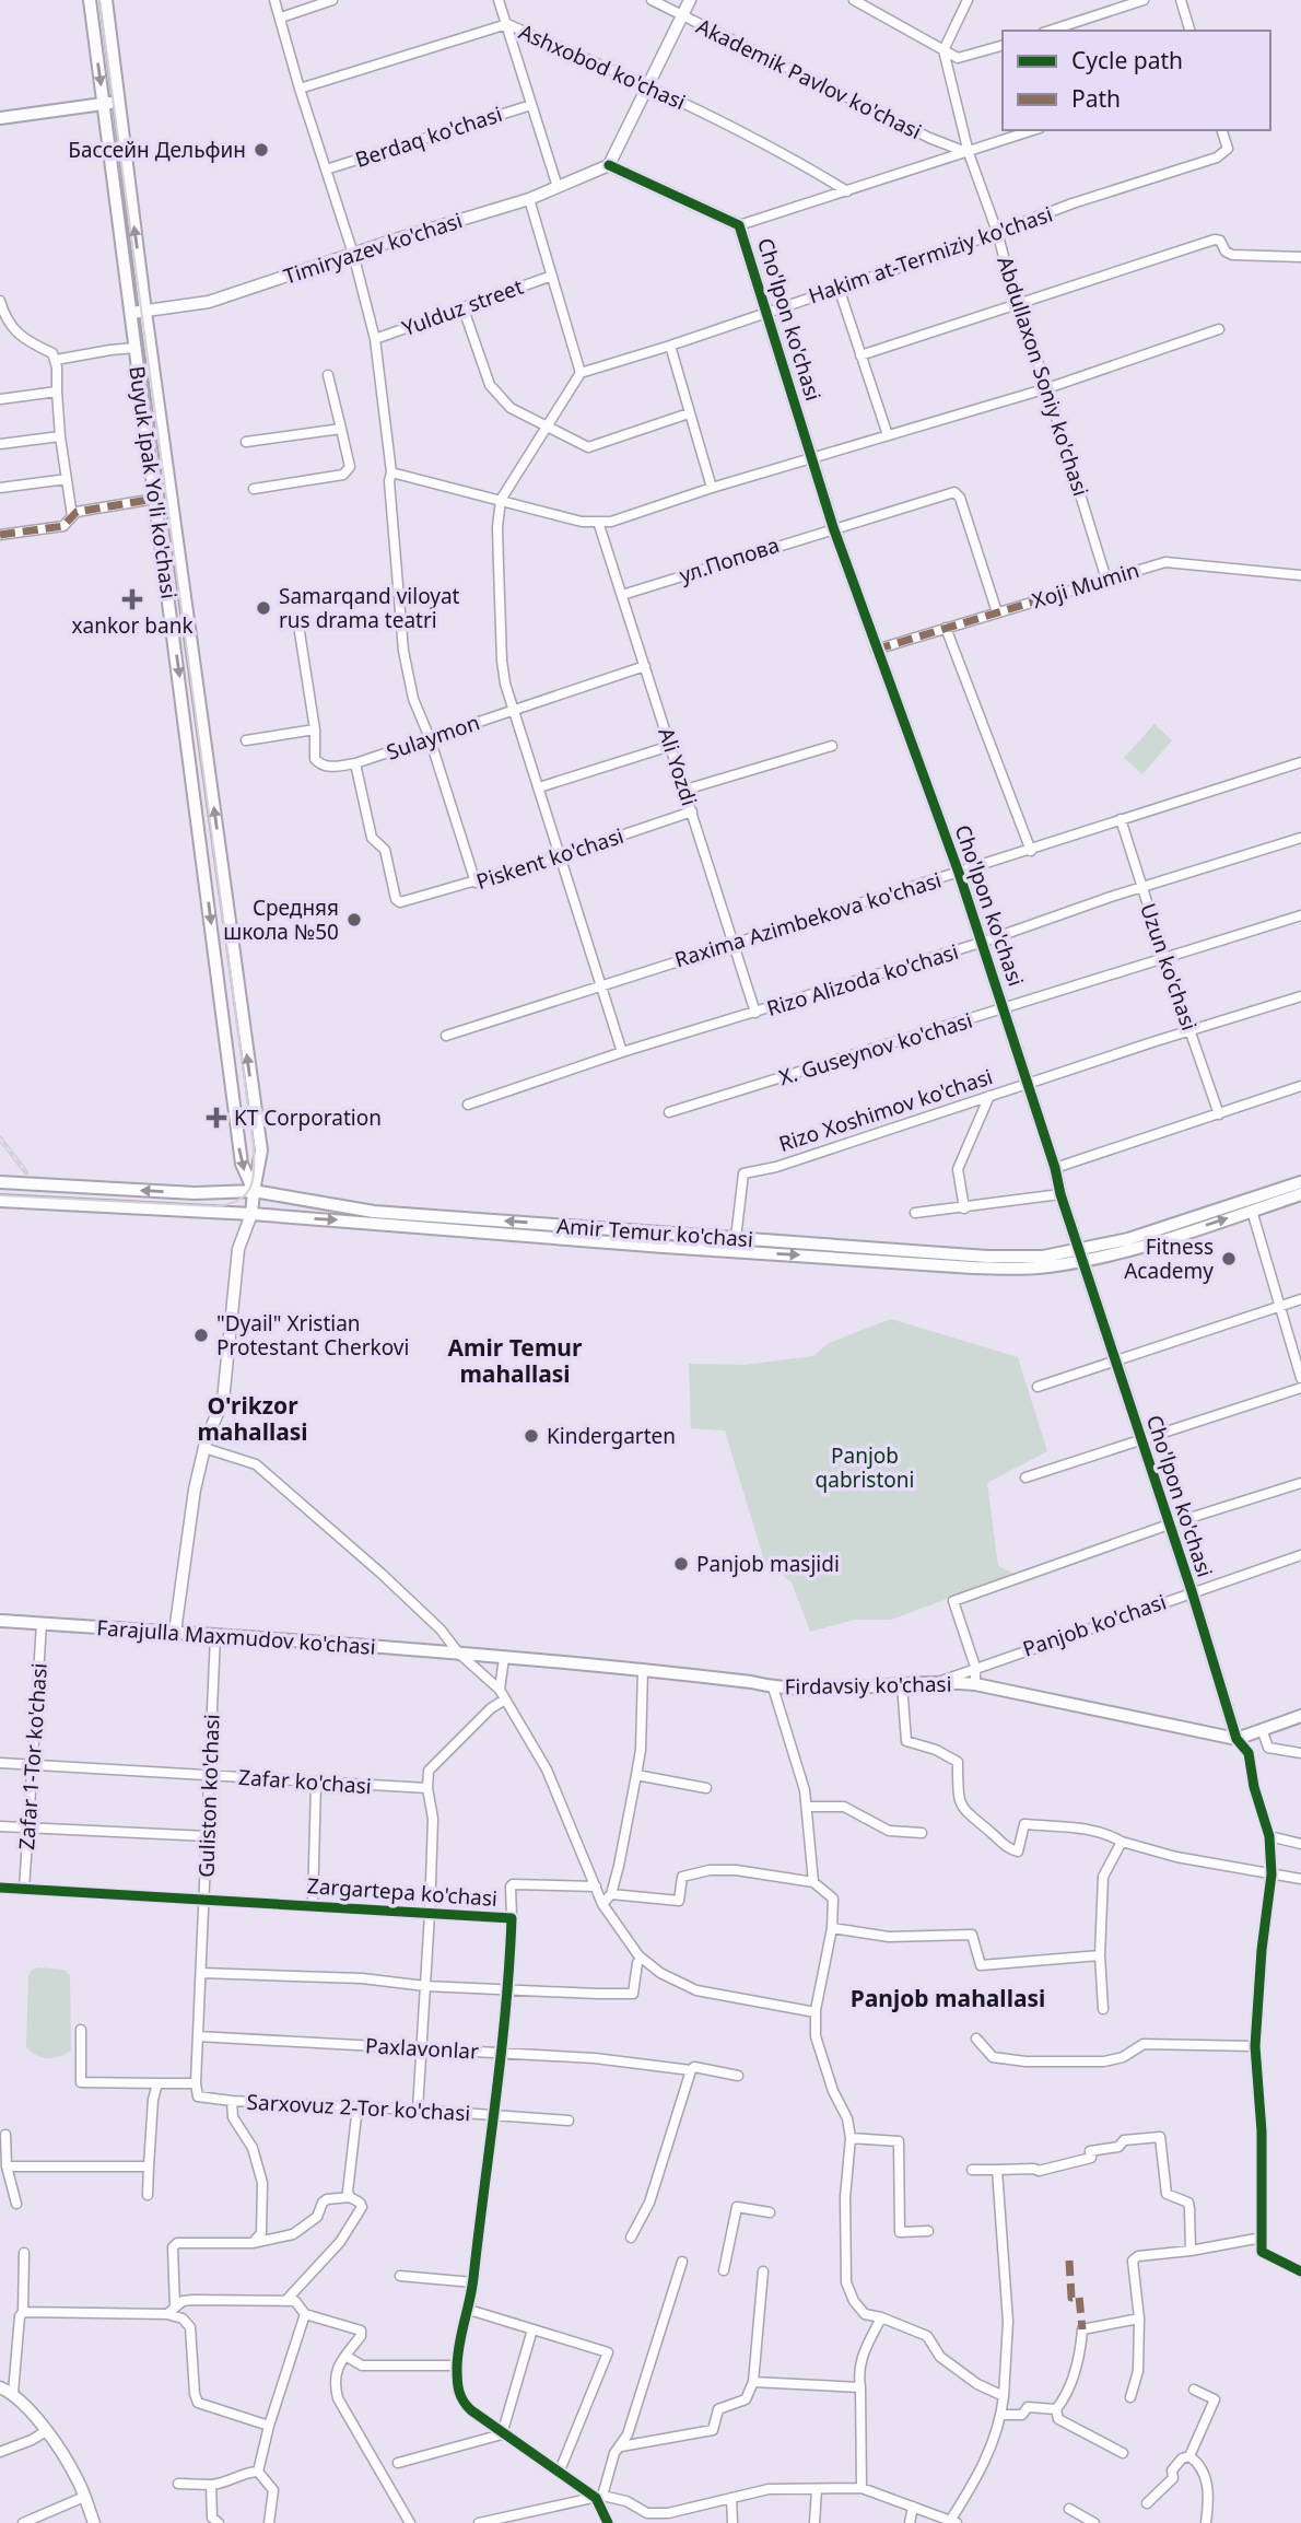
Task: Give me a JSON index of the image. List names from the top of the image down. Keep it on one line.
{"streets":{"main road":["Buyuk Ipak Yo'li ko'chasi","Amir Temur ko'chasi","Farajulla Maxmudov ko'chasi","Firdavsiy ko'chasi"],"street":["Ashxobod ko'chasi","Akademik Pavlov ko'chasi","Berdaq ko'chasi","Timiryazev ko'chasi","Hakim at-Termiziy ko'chasi","Yulduz street","Cho'lpon ko'chasi","Abdullaxon Soniy ko'chasi","ул.Попова","Xoji Mumin","Sulaymon","Ali Yozdi","Piskent ko'chasi","Raxima Azimbekova ko'chasi","Uzun ko'chasi","Rizo Alizoda ko'chasi","X. Guseynov ko'chasi","Rizo Xoshimov ko'chasi","Panjob ko'chasi","Zafar 1-Tor ko'chasi","Zafar ko'chasi","Guliston ko'chasi","Zargartepa ko'chasi","Paxlavonlar","Sarxovuz 2-Tor ko'chasi"]},"crossings":[["Akademik Pavlov ko'chasi","Abdullaxon Soniy ko'chasi"],["Timiryazev ko'chasi","Cho'lpon ko'chasi"],["Timiryazev ko'chasi","Buyuk Ipak Yo'li ko'chasi"],["Hakim at-Termiziy ko'chasi","Cho'lpon ko'chasi"],["Hakim at-Termiziy ko'chasi","Abdullaxon Soniy ko'chasi"],["Cho'lpon ko'chasi","ул.Попова"],["Cho'lpon ko'chasi","Xoji Mumin"],["Cho'lpon ko'chasi","Raxima Azimbekova ko'chasi"],["Cho'lpon ko'chasi","Rizo Alizoda ko'chasi"],["Cho'lpon ko'chasi","X. Guseynov ko'chasi"],["Cho'lpon ko'chasi","Rizo Xoshimov ko'chasi"],["Cho'lpon ko'chasi","Amir Temur ko'chasi"],["Cho'lpon ko'chasi","Panjob ko'chasi"],["Cho'lpon ko'chasi","Firdavsiy ko'chasi"],["Abdullaxon Soniy ko'chasi","Xoji Mumin"],["Buyuk Ipak Yo'li ko'chasi","Amir Temur ko'chasi"],["ул.Попова","Xoji Mumin"],["ул.Попова","Ali Yozdi"],["Sulaymon","Ali Yozdi"],["Sulaymon","Piskent ko'chasi"],["Ali Yozdi","Piskent ko'chasi"],["Ali Yozdi","Raxima Azimbekova ko'chasi"],["Ali Yozdi","Rizo Alizoda ko'chasi"],["Raxima Azimbekova ko'chasi","Uzun ko'chasi"],["Uzun ko'chasi","Rizo Alizoda ko'chasi"],["Uzun ko'chasi","X. Guseynov ko'chasi"],["Uzun ko'chasi","Rizo Xoshimov ko'chasi"],["Rizo Xoshimov ko'chasi","Amir Temur ko'chasi"],["Panjob ko'chasi","Firdavsiy ko'chasi"],["Farajulla Maxmudov ko'chasi","Firdavsiy ko'chasi"],["Farajulla Maxmudov ko'chasi","Zafar 1-Tor ko'chasi"],["Farajulla Maxmudov ko'chasi","Guliston ko'chasi"],["Zafar 1-Tor ko'chasi","Zafar ko'chasi"],["Zafar 1-Tor ko'chasi","Zargartepa ko'chasi"],["Zafar ko'chasi","Guliston ko'chasi"],["Guliston ko'chasi","Zargartepa ko'chasi"],["Guliston ko'chasi","Paxlavonlar"],["Guliston ko'chasi","Sarxovuz 2-Tor ko'chasi"],["Zargartepa ko'chasi","Paxlavonlar"],["Zargartepa ko'chasi","Sarxovuz 2-Tor ko'chasi"]],"districts":["Amir Temur mahallasi","O'rikzor mahallasi","Panjob mahallasi"],"parks":["Panjob qabristoni"],"places":{"other":["Бассейн Дельфин","Samarqand viloyat rus drama teatri","Средняя школа №50","Fitness Academy","\"Dyail\" Xristian Protestant Cherkovi","Kindergarten","Panjob masjidi"],"health":["xankor bank","KT Corporation"]},"legend":["Cycle path","Path"]}
